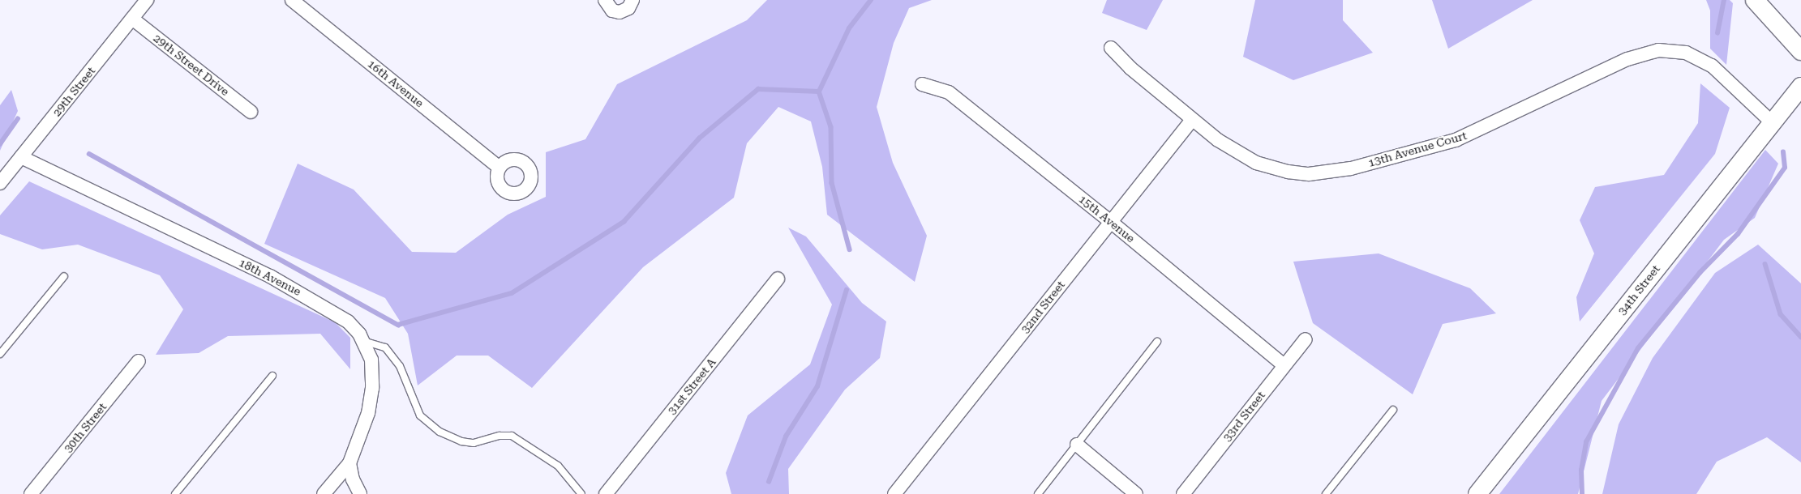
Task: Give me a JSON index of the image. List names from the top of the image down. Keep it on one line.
{"streets":{"street":["29th Street Drive","16th Avenue","29th Street","13th Avenue Court","15th Avenue","18th Avenue","34th Street","32nd Street","31st Street A","33rd Street","30th Street"]},"crossings":[["29th Street Drive","29th Street"],["29th Street","18th Avenue"],["13th Avenue Court","34th Street"],["13th Avenue Court","32nd Street"],["15th Avenue","32nd Street"],["15th Avenue","33rd Street"]]}
